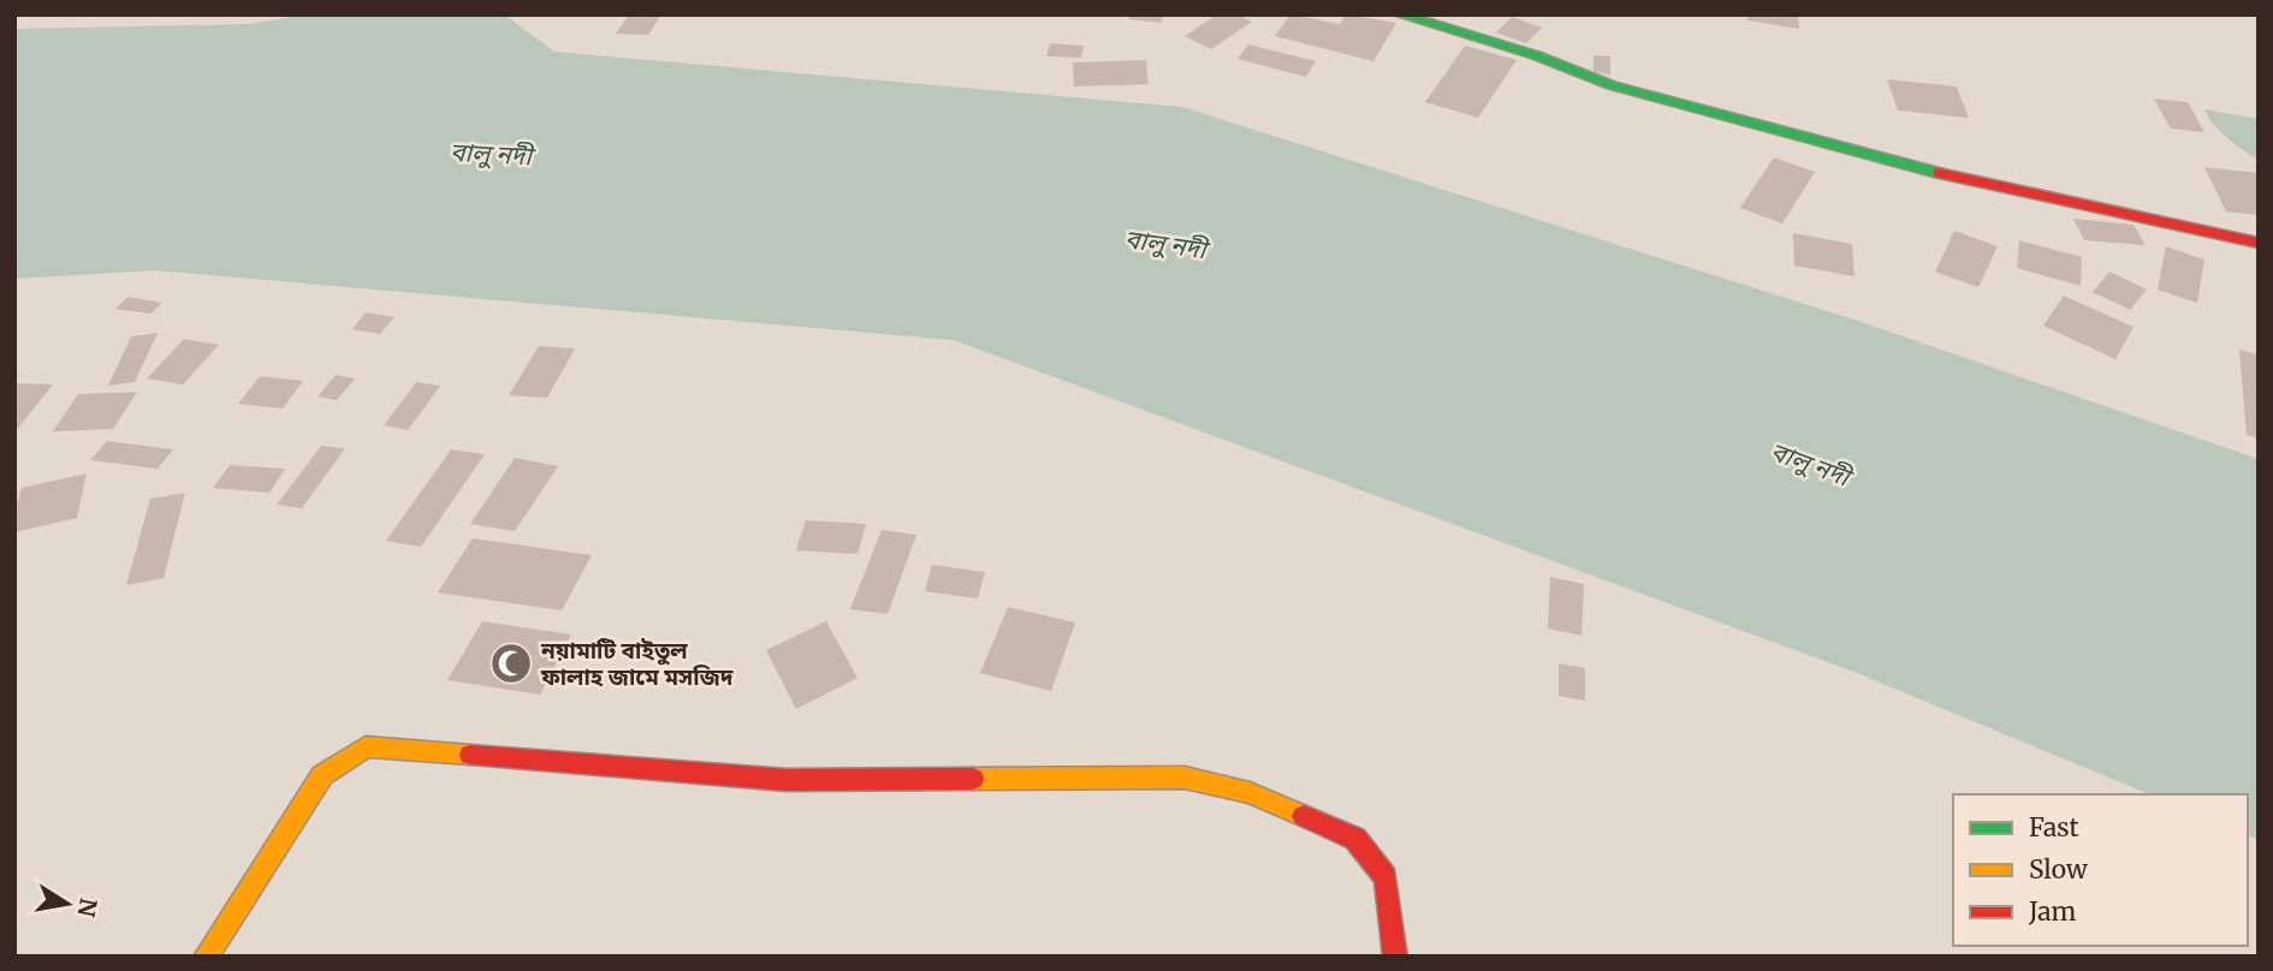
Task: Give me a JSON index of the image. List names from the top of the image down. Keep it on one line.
{"water":["বালু নদী"],"places":{"mosque":["নয়ামাটি বাইতুল ফালাহ জামে মসজিদ"]},"legend":["Fast","Slow","Jam"],"north":"right"}
